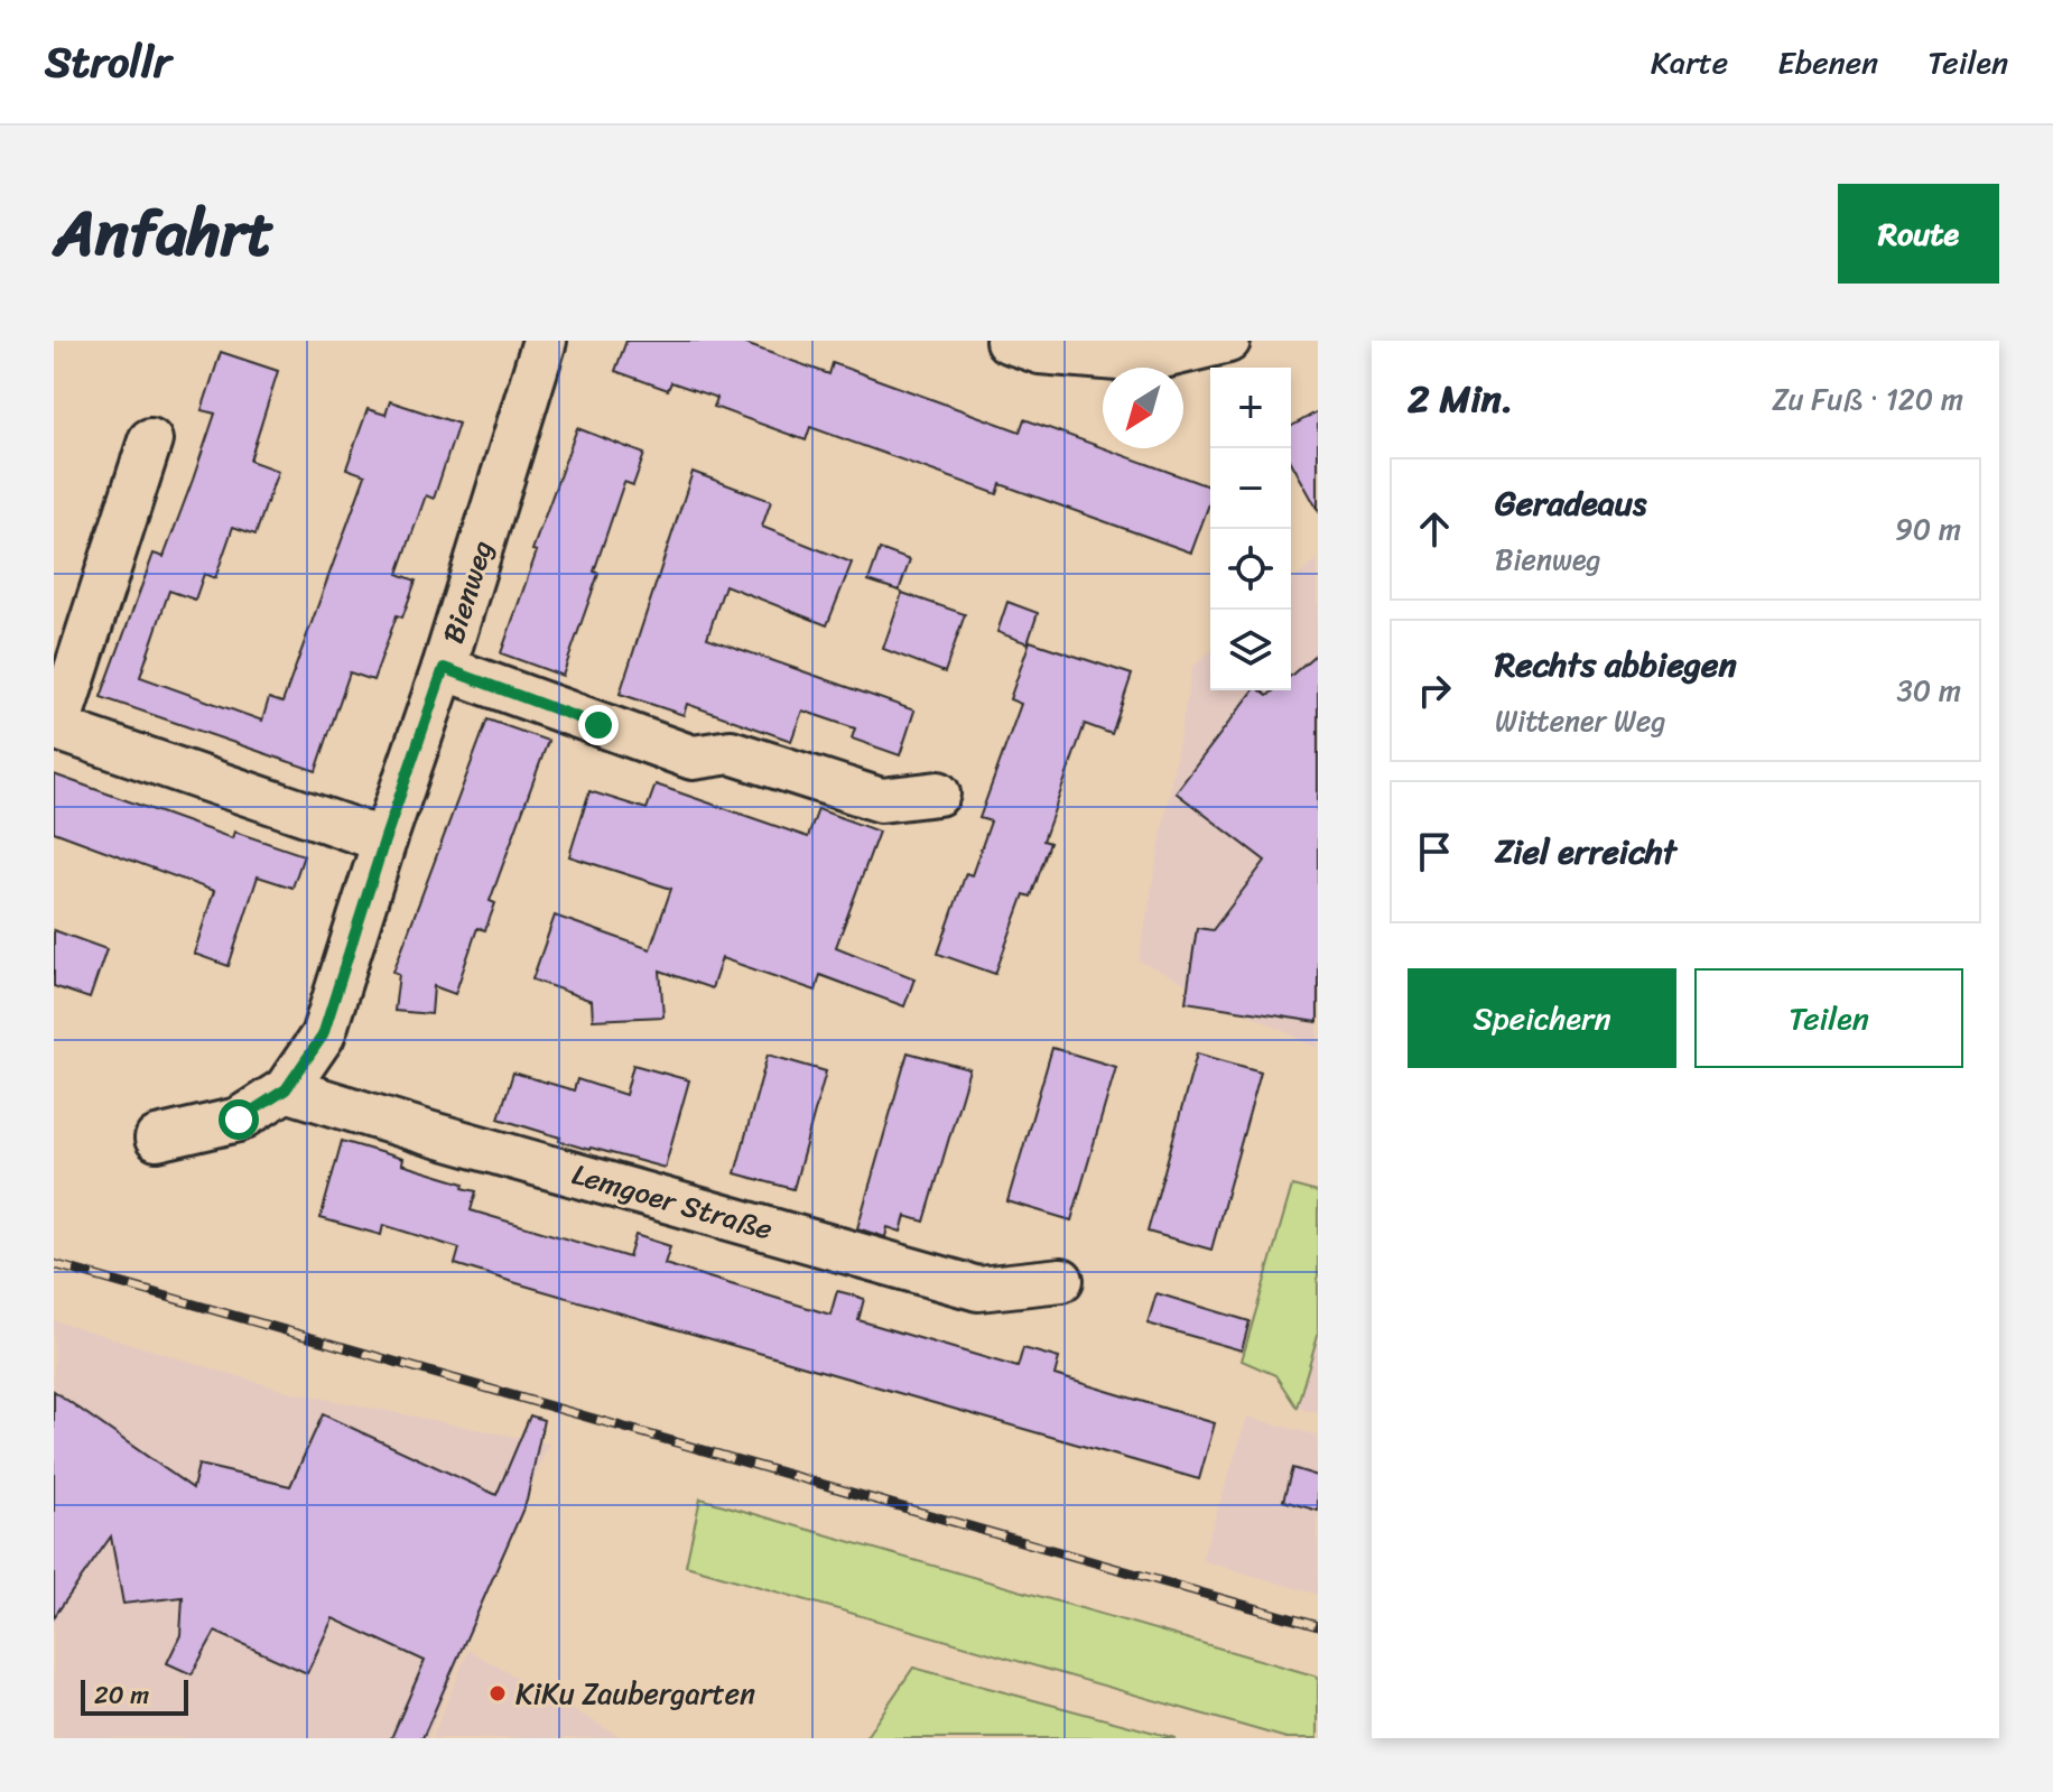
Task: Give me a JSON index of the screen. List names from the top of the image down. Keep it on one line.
{"streets":{"street":["Bienweg","Lemgoer Straße"]},"crossings":[["Bienweg","Lemgoer Straße"]],"places":["KiKu Zaubergarten"],"scale_bar":"20 m","north":"bottom left","page":{"header":"Strollr","nav":["Karte","Ebenen","Teilen"],"title":"Anfahrt","buttons":["Route",["Speichern","Teilen"]],"heading":["2 Min.","Zu Fuß · 120 m"],"map_buttons":["+","−"],"list":[["Geradeaus","Bienweg","90 m"],["Rechts abbiegen","Wittener Weg","30 m"],"Ziel erreicht"],"scale":"20 m"}}
